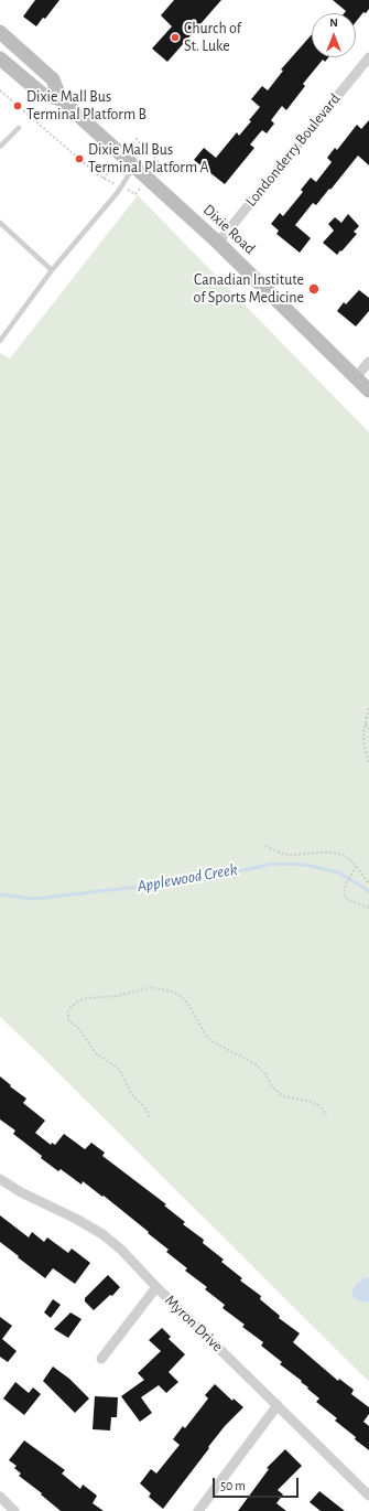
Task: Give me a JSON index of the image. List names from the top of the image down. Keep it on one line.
{"streets":{"main road":["Dixie Road"],"street":["Londonderry Boulevard","Myron Drive"]},"crossings":[["Londonderry Boulevard","Dixie Road"]],"water":["Applewood Creek"],"places":["Church of St. Luke","Dixie Mall Bus Terminal Platform B","Dixie Mall Bus Terminal Platform A","Canadian Institute of Sports Medicine"],"scale_bar":"50 m","north":"top"}
